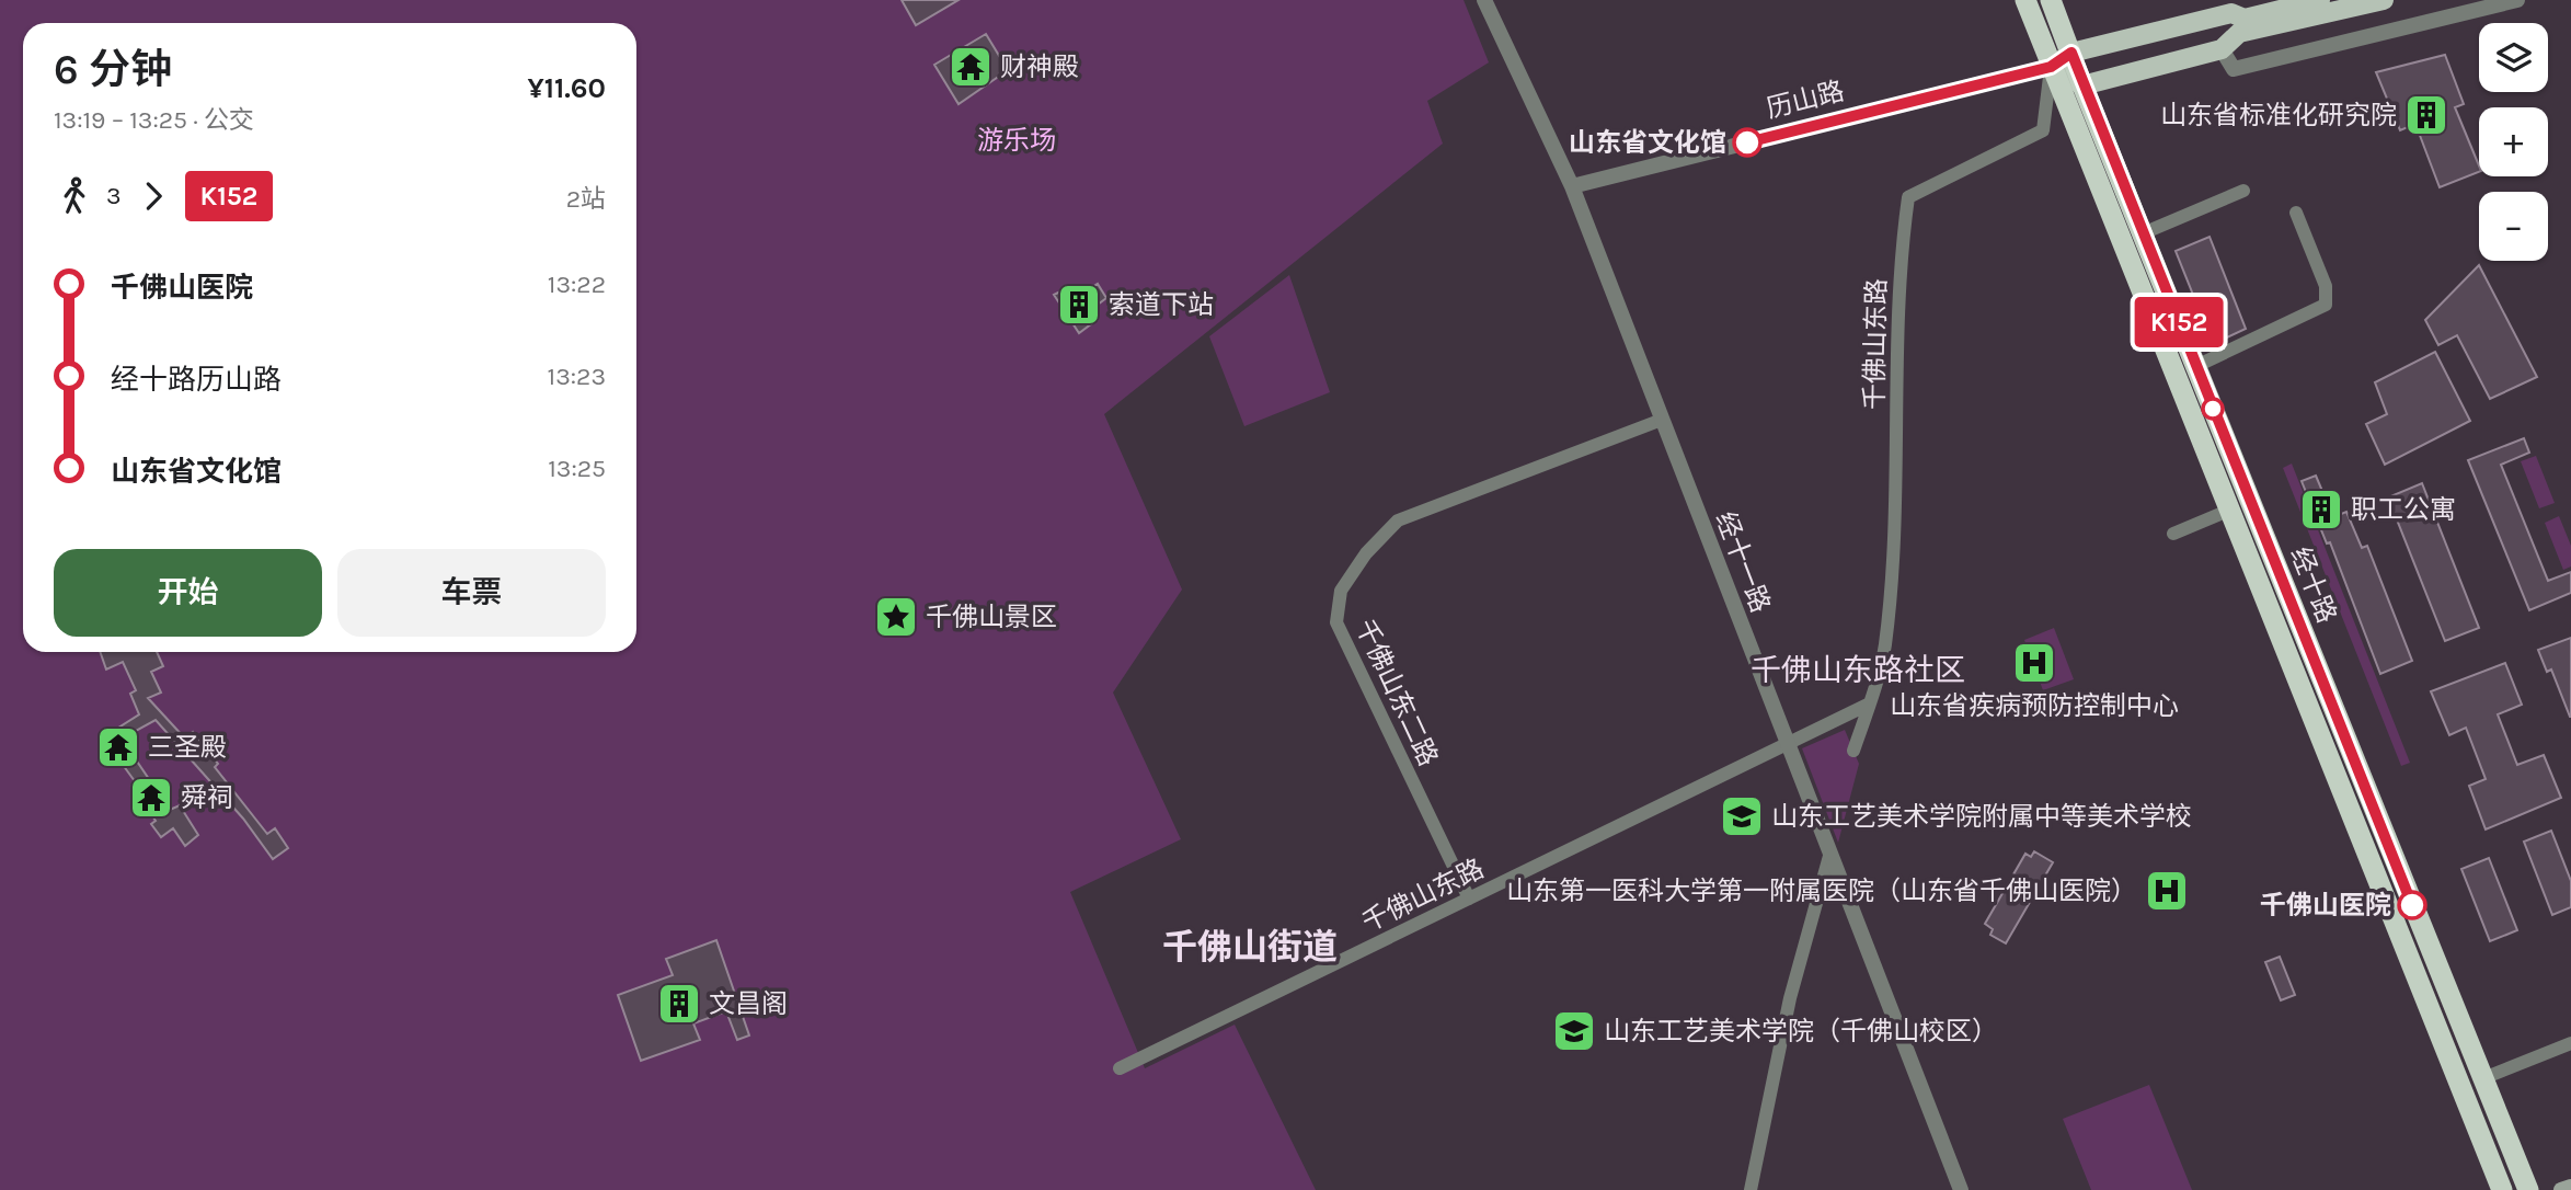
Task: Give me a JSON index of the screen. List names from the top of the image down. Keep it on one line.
{"streets":{"highway":["经十路"],"main road":["历山路"],"street":["千佛山东路","经十一路","千佛山东二路"]},"crossings":[["历山路","千佛山东路"],["历山路","经十一路"],["历山路","经十路"],["千佛山东路","经十一路"],["千佛山东路","经十路"],["千佛山东路","千佛山东二路"],["经十一路","千佛山东二路"]],"districts":["千佛山东路社区","千佛山街道"],"parks":["游乐场"],"places":{"temple":["财神殿","三圣殿","舜祠"],"building":["山东省标准化研究院","索道下站","职工公寓","文昌阁"],"other":["山东省文化馆","千佛山医院"],"place":["千佛山景区"],"hospital":["山东省疾病预防控制中心","山东第一医科大学第一附属医院（山东省千佛山医院）"],"school or university":["山东工艺美术学院附属中等美术学校","山东工艺美术学院（千佛山校区）"]},"lines":["bus line K152"],"page":{"on_map":"K152","map_buttons":["+","−"],"heading":["6 分钟","13:19 – 13:25 · 公交","¥11.60"],"legs":["3","K152","2站"],"list":[{"name":"千佛山医院","value":"13:22"},{"name":"经十路历山路","value":"13:23"},{"name":"山东省文化馆","value":"13:25"}],"buttons":["开始","车票"]}}
